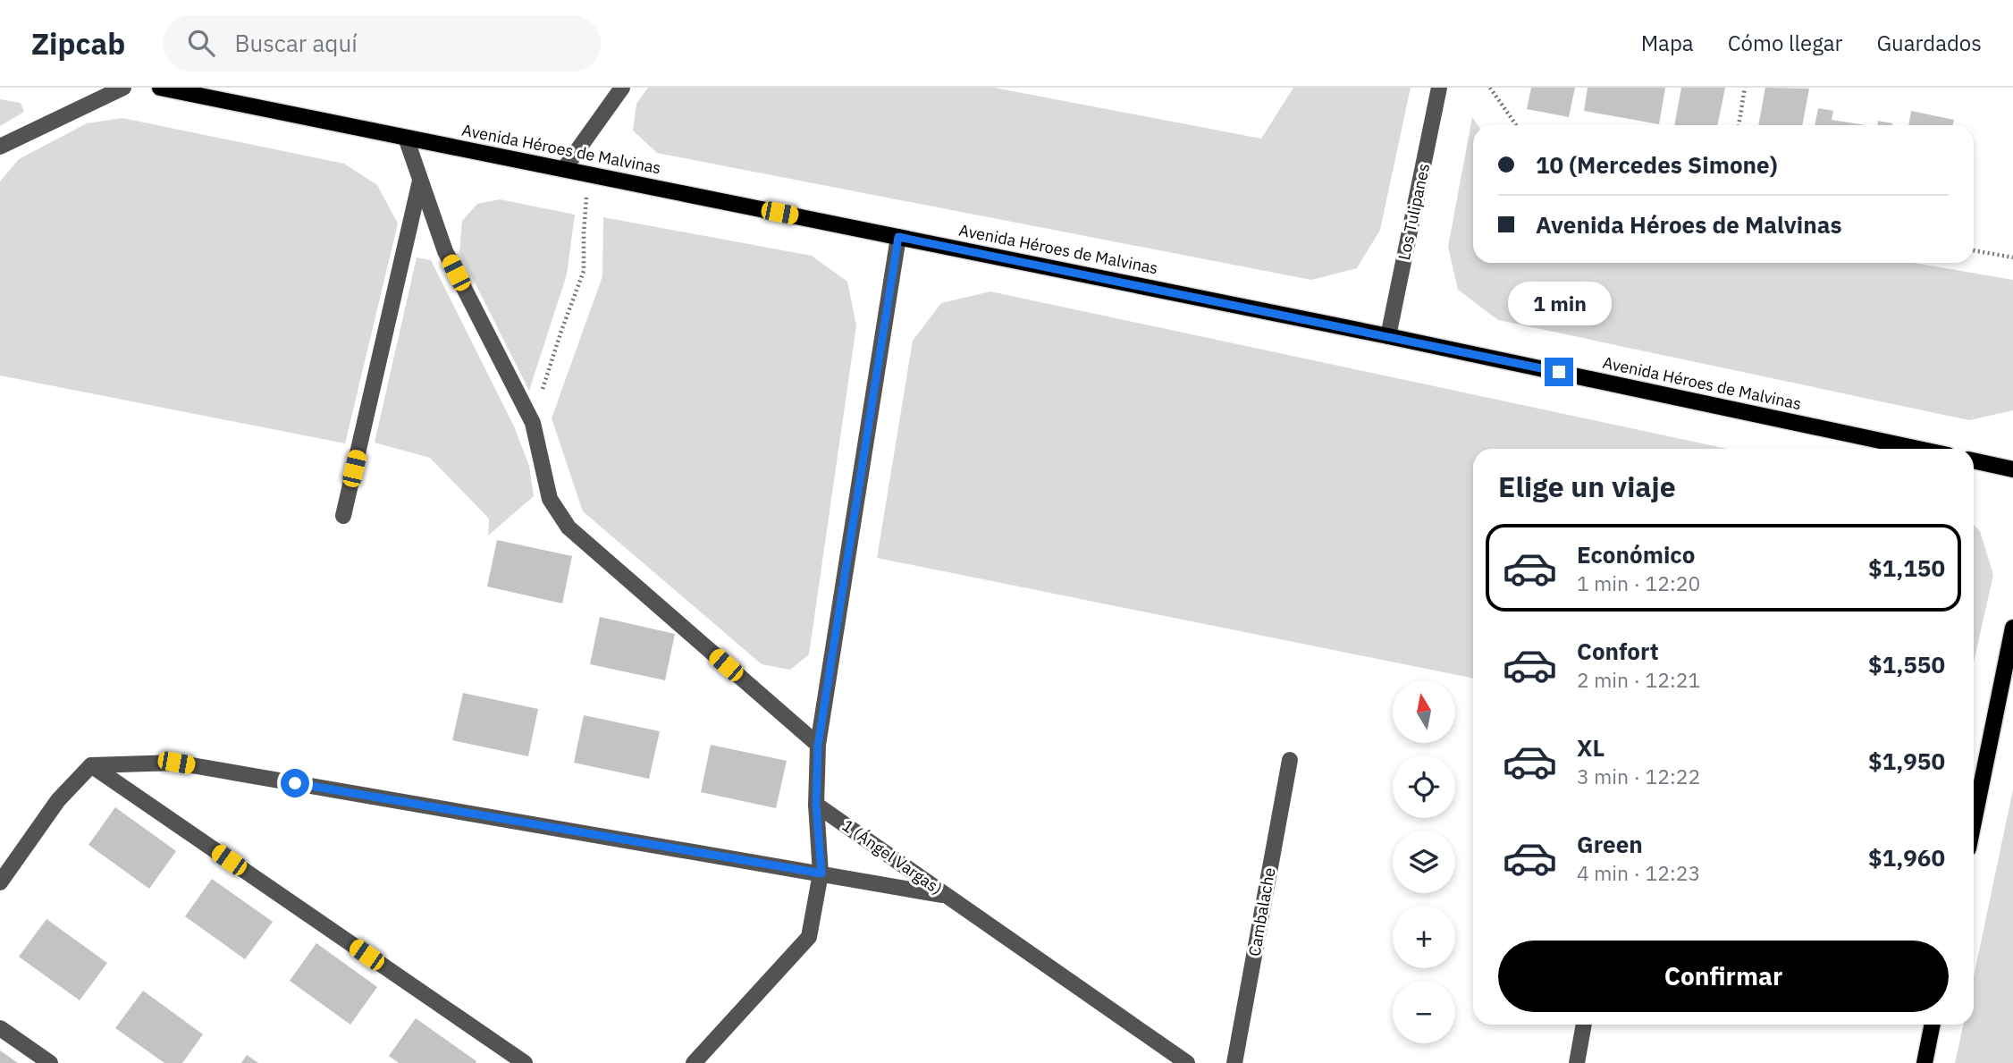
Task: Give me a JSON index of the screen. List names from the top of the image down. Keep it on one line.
{"streets":{"main road":["Avenida Héroes de Malvinas"],"street":["Los Tulipanes","1 (Ángel Vargas)","Cambalache"]},"crossings":[["Avenida Héroes de Malvinas","Los Tulipanes"]],"north":"top","page":{"header":"Zipcab","search":"Buscar aquí","nav":["Mapa","Cómo llegar","Guardados"],"banner":["10 (Mercedes Simone)","Avenida Héroes de Malvinas"],"bubble":"1 min","heading":"Elige un viaje","list":[{"name":"Económico","note":"1 min · 12:20","value":"$1,150"},{"name":"Confort","note":"2 min · 12:21","value":"$1,550"},{"name":"XL","note":"3 min · 12:22","value":"$1,950"},{"name":"Green","note":"4 min · 12:23","value":"$1,960"}],"map_buttons":["+","−"],"buttons":"Confirmar"}}
